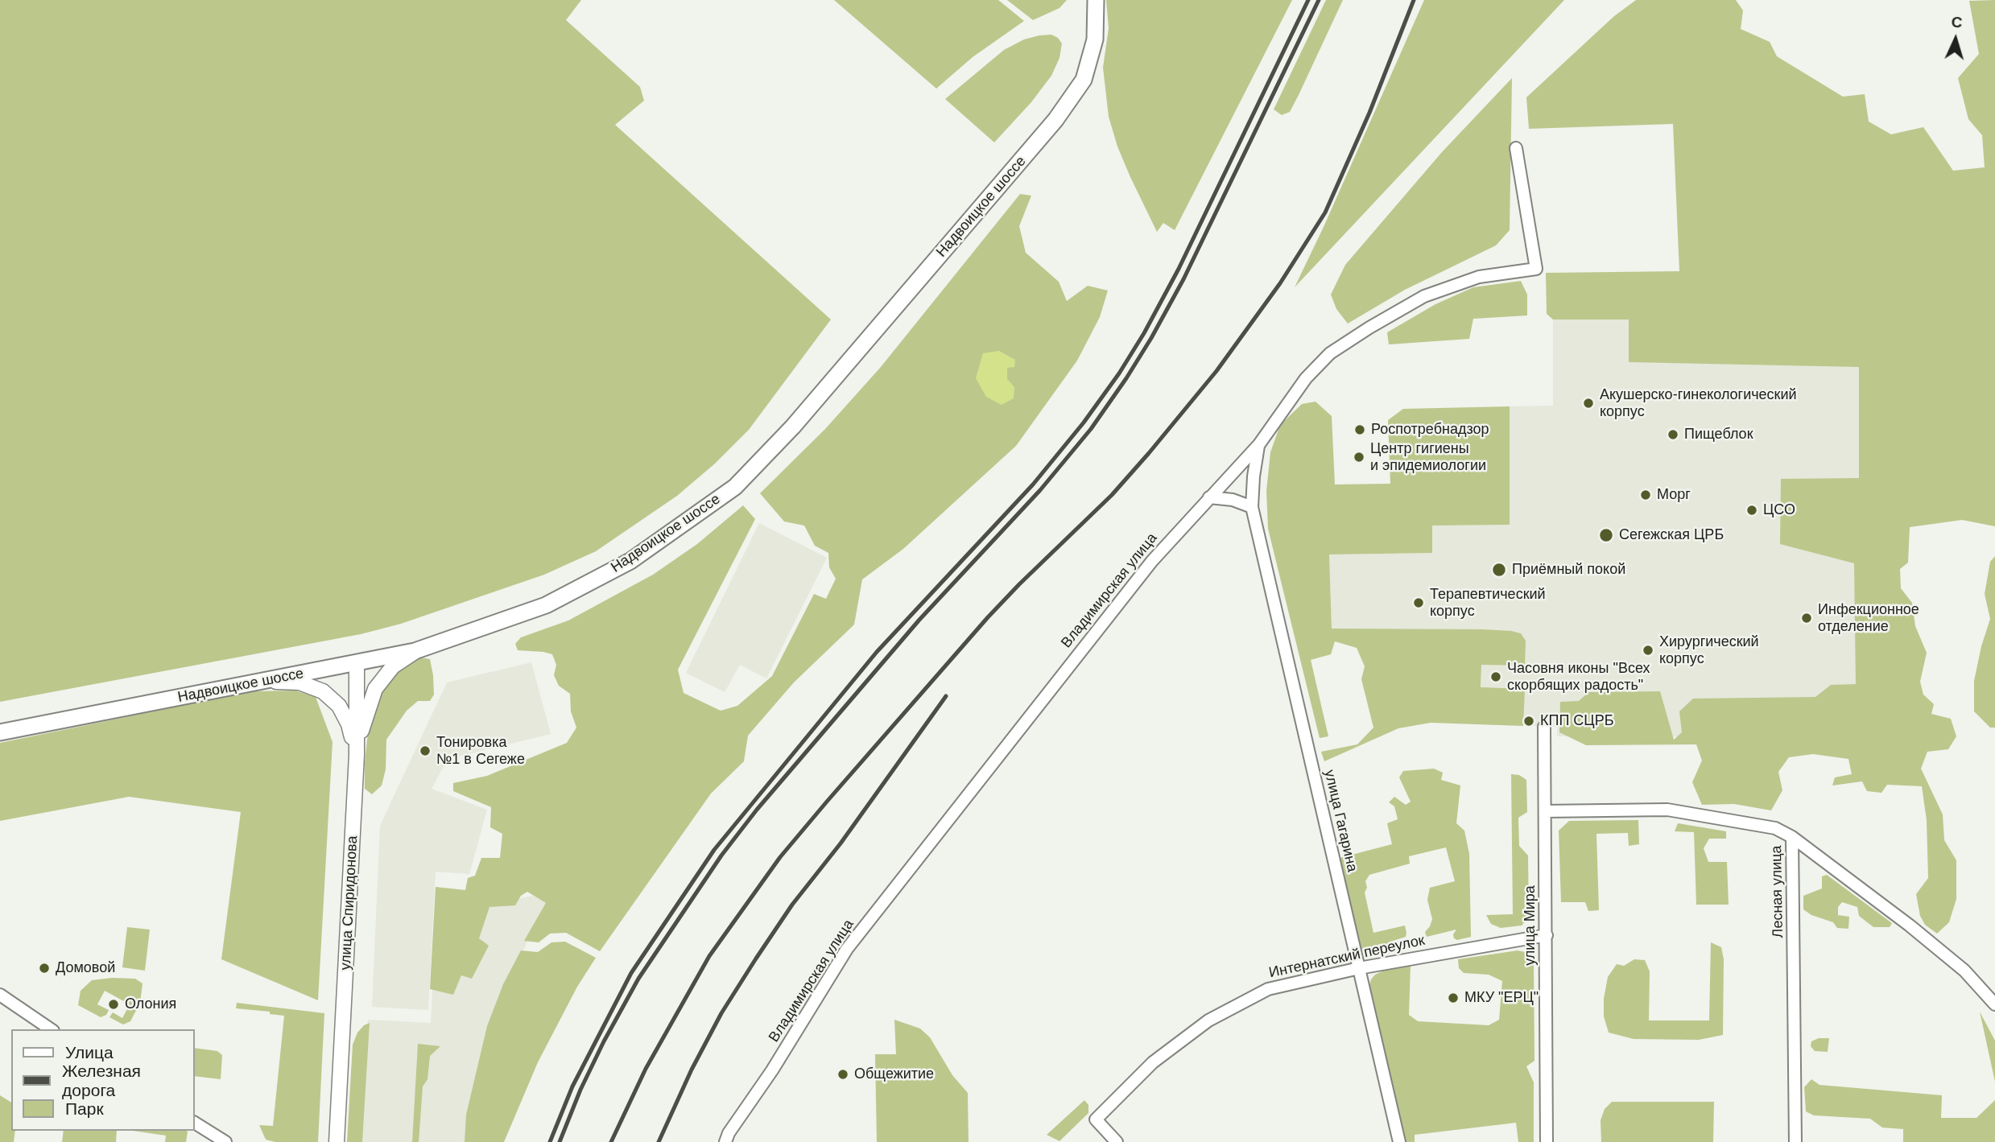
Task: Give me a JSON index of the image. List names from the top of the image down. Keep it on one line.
{"streets":{"main road":["Надвоицкое шоссе"],"street":["Владимирская улица","улица Гагарина","Лесная улица","улица Спиридонова","улица Мира","Интернатский переулок"]},"crossings":[["Надвоицкое шоссе","улица Спиридонова"],["Владимирская улица","улица Гагарина"],["улица Гагарина","Интернатский переулок"],["улица Мира","Интернатский переулок"]],"places":["Акушерско-гинекологический корпус","Роспотребнадзор","Пищеблок","Центр гигиены и эпидемиологии","Морг","ЦСО","Сегежская ЦРБ","Приёмный покой","Терапевтический корпус","Инфекционное отделение","Хирургический корпус","Часовня иконы \"Всех скорбящих радость\"","КПП СЦРБ","Тонировка №1 в Сегеже","Домовой","МКУ \"ЕРЦ\"","Олония","Общежитие"],"legend":["Улица","Железная дорога","Парк"],"north":"top"}
